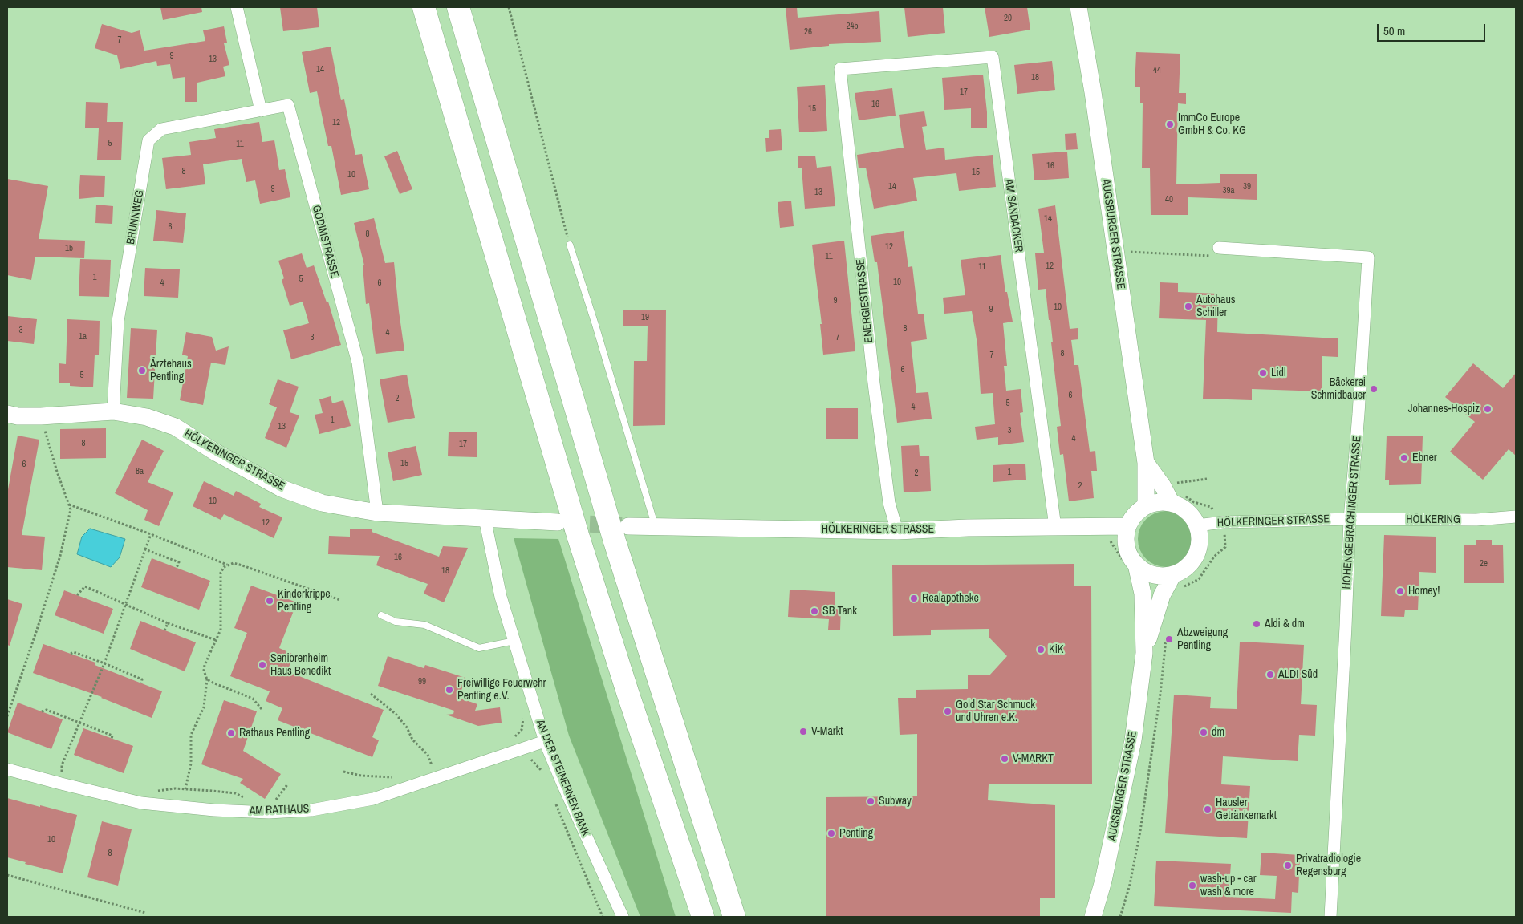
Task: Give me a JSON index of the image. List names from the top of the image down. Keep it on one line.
{"streets":{"street":["AM SANDACKER","BRUNNWEG","AUGSBURGER STRASSE","GODIMSTRASSE","ENERGIESTRASSE","HÖLKERINGER STRASSE","HOHENGEBRACHINGER STRASSE","HÖLKERING","AN DER STEINERNEN BANK","AM RATHAUS"]},"crossings":[["AM SANDACKER","ENERGIESTRASSE"],["AM SANDACKER","HÖLKERINGER STRASSE"],["BRUNNWEG","GODIMSTRASSE"],["BRUNNWEG","HÖLKERINGER STRASSE"],["AUGSBURGER STRASSE","HÖLKERINGER STRASSE"],["GODIMSTRASSE","HÖLKERINGER STRASSE"],["ENERGIESTRASSE","HÖLKERINGER STRASSE"],["HÖLKERINGER STRASSE","HOHENGEBRACHINGER STRASSE"],["HÖLKERINGER STRASSE","HÖLKERING"],["HÖLKERINGER STRASSE","AN DER STEINERNEN BANK"],["HOHENGEBRACHINGER STRASSE","HÖLKERING"],["AN DER STEINERNEN BANK","AM RATHAUS"]],"places":["ImmCo Europe GmbH & Co. KG","Autohaus Schiller","Ärztehaus Pentling","Lidl","Bäckerei Schmidbauer","Johannes-Hospiz","Ebner","Homey!","Realapotheke","Kinderkrippe Pentling","SB Tank","Aldi & dm","Abzweigung Pentling","KiK","Seniorenheim Haus Benedikt","ALDI Süd","Freiwillige Feuerwehr Pentling e.V.","Gold Star Schmuck und Uhren e.K.","V-Markt","dm","Rathaus Pentling","V-MARKT","Subway","Hausler Getränkemarkt","Pentling","Privatradiologie Regensburg","wash-up - car wash & more"],"house_numbers":["20","24b","26","7","9","13","14","44","18","17","16","15","12","5","11","16","8","15","10","14","39","9","39a","13","40","14","6","8","12","1b","11","12","11","1","5","10","4","6","9","10","9","19","8","3","4","1a","3","7","8","7","6","5","6","2","5","4","1","13","3","4","8","17","15","6","8a","1","2","2","10","12","16","2e","18","99","10","8"],"scale_bar":"50 m"}
